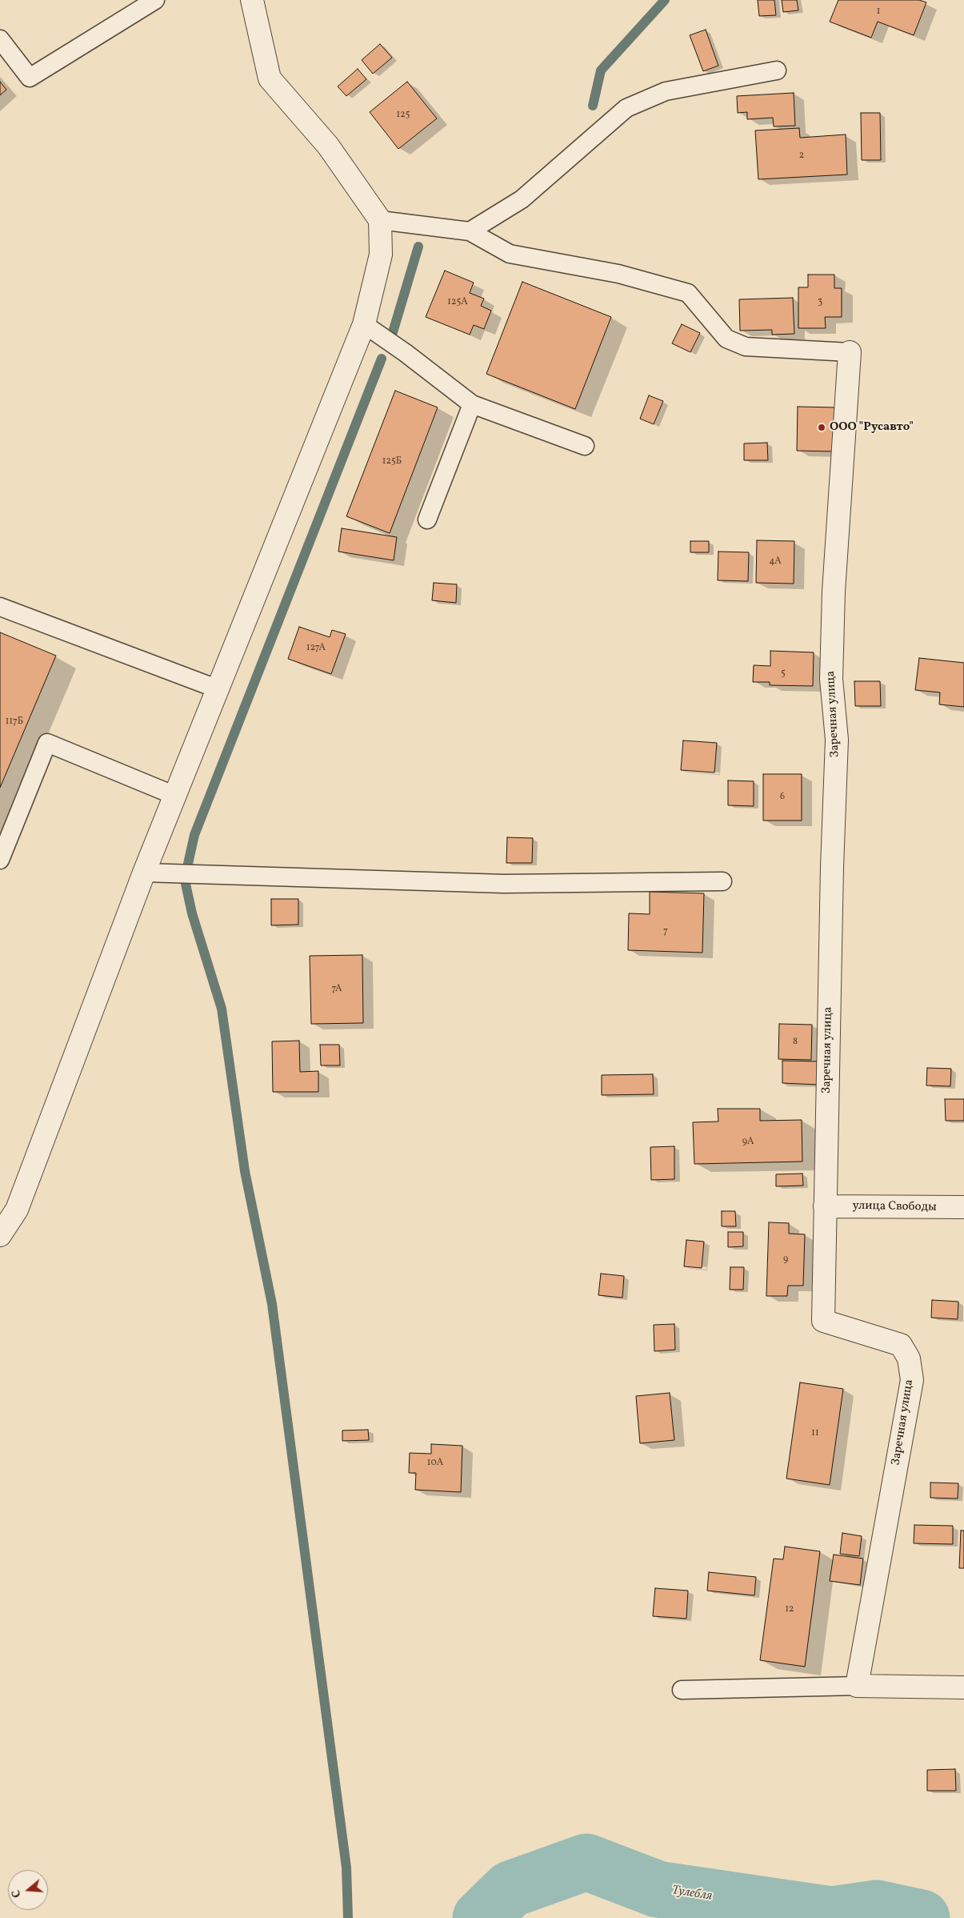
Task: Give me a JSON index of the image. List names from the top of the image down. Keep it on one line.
{"streets":{"street":["Заречная улица","улица Свободы"]},"crossings":[["Заречная улица","улица Свободы"]],"water":["Тулебля"],"places":["ООО \"Русавто\""],"house_numbers":["1","125","2","125А","3","125Б","4А","127А","5","117Б","6","7","7А","8","9А","9","11","10А","12"],"north":"left"}
